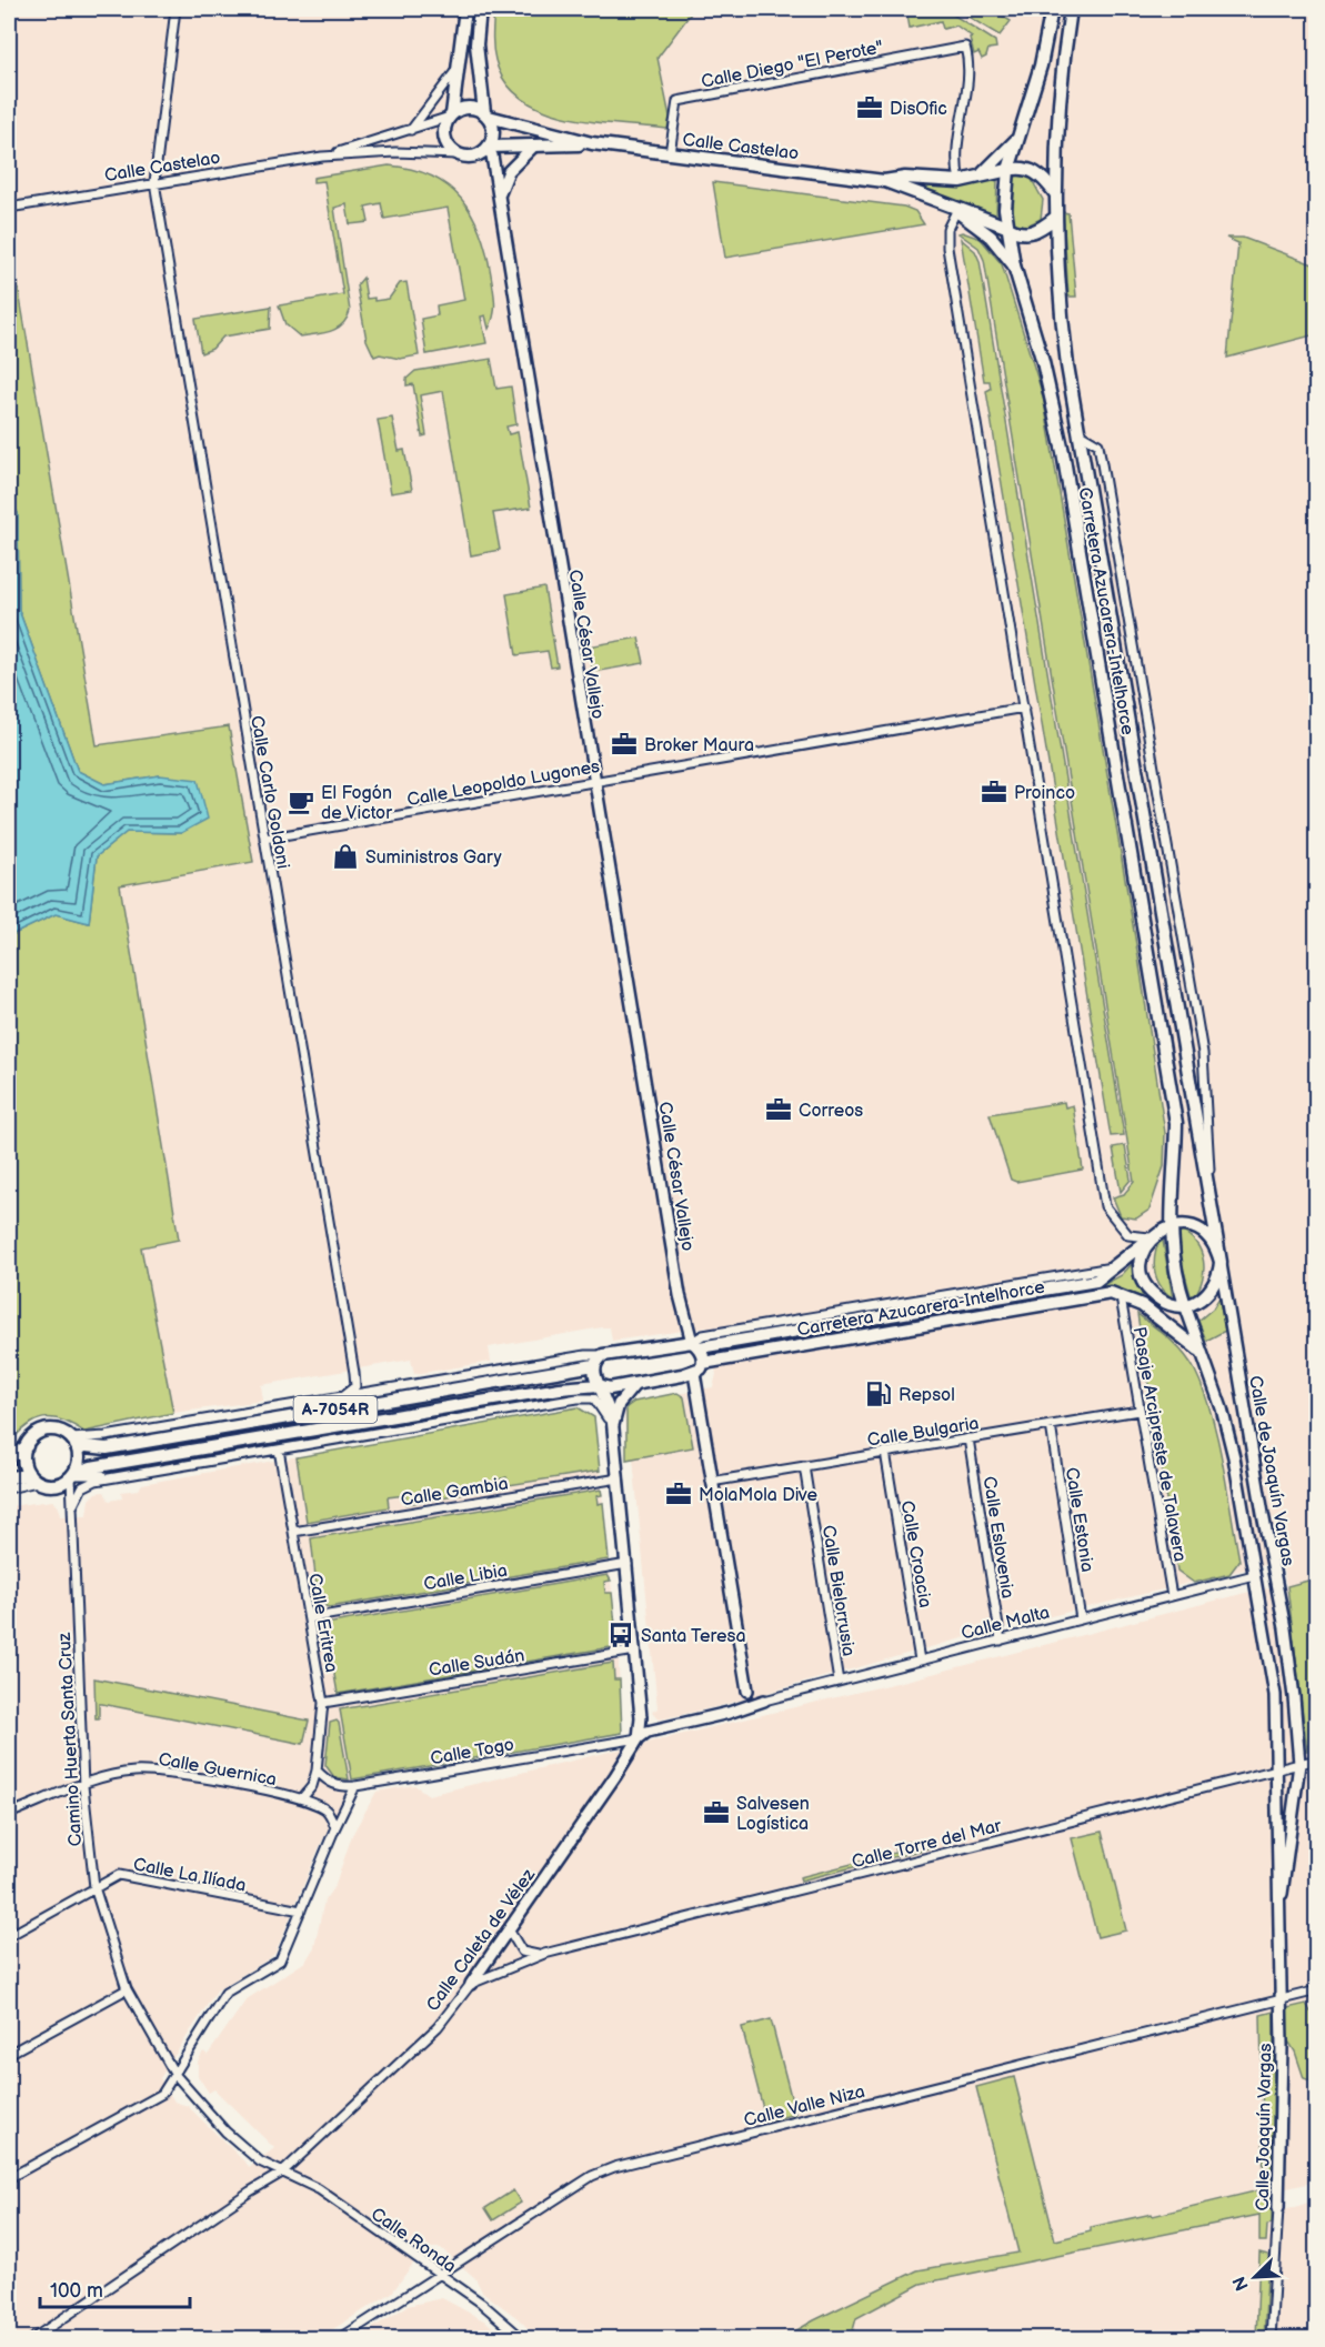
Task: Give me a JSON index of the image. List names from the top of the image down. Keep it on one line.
{"streets":{"main road":["Calle Castelao","Carretera Azucarera-Intelhorce","A-7054R"],"street":["Calle Diego \"El Perote\"","Calle César Vallejo","Calle Leopoldo Lugones","Calle Carlo Goldoni","Calle Bulgaria","Pasaje Arcipreste de Talavera","Calle de Joaquín Vargas","Calle Gambia","Calle Estonia","Calle Eslovenia","Calle Croacia","Calle Libia","Calle Bielorrusia","Calle Malta","Calle Eritrea","Calle Sudán","Camino Huerta Santa Cruz","Calle Togo","Calle Guernica","Calle Torre del Mar","Calle La Ilíada","Calle Caleta de Vélez","Calle Valle Niza","Calle Joaquín Vargas","Calle Ronda"]},"crossings":[["Calle Diego \"El Perote\"","Calle Castelao"],["Calle Castelao","Carretera Azucarera-Intelhorce"],["Calle Castelao","Calle César Vallejo"],["Calle Castelao","Calle Carlo Goldoni"],["Carretera Azucarera-Intelhorce","Calle César Vallejo"],["Carretera Azucarera-Intelhorce","A-7054R"],["Carretera Azucarera-Intelhorce","Pasaje Arcipreste de Talavera"],["Carretera Azucarera-Intelhorce","Calle de Joaquín Vargas"],["Calle César Vallejo","Calle Leopoldo Lugones"],["Calle Leopoldo Lugones","Calle Carlo Goldoni"],["A-7054R","Camino Huerta Santa Cruz"],["A-7054R","Calle Caleta de Vélez"],["Calle Bulgaria","Pasaje Arcipreste de Talavera"],["Calle Bulgaria","Calle Estonia"],["Calle Bulgaria","Calle Eslovenia"],["Calle Bulgaria","Calle Croacia"],["Calle Bulgaria","Calle Bielorrusia"],["Pasaje Arcipreste de Talavera","Calle Malta"],["Calle de Joaquín Vargas","Calle Malta"],["Calle de Joaquín Vargas","Calle Torre del Mar"],["Calle de Joaquín Vargas","Calle Joaquín Vargas"],["Calle Gambia","Calle Eritrea"],["Calle Gambia","Calle Caleta de Vélez"],["Calle Estonia","Calle Malta"],["Calle Eslovenia","Calle Malta"],["Calle Croacia","Calle Malta"],["Calle Libia","Calle Eritrea"],["Calle Libia","Calle Caleta de Vélez"],["Calle Bielorrusia","Calle Malta"],["Calle Malta","Calle Togo"],["Calle Malta","Calle Caleta de Vélez"],["Calle Eritrea","Calle Sudán"],["Calle Eritrea","Calle Togo"],["Calle Eritrea","Calle Guernica"],["Calle Sudán","Calle Caleta de Vélez"],["Camino Huerta Santa Cruz","Calle Guernica"],["Camino Huerta Santa Cruz","Calle La Ilíada"],["Camino Huerta Santa Cruz","Calle Caleta de Vélez"],["Camino Huerta Santa Cruz","Calle Ronda"],["Calle Togo","Calle Caleta de Vélez"],["Calle Torre del Mar","Calle Caleta de Vélez"],["Calle Torre del Mar","Calle Joaquín Vargas"],["Calle Caleta de Vélez","Calle Ronda"],["Calle Valle Niza","Calle Joaquín Vargas"],["Calle Valle Niza","Calle Ronda"]],"places":{"office":["DisOfic","Broker Maura","Proinco","Correos","MolaMola Dive","Salvesen Logística"],"cafe":["El Fogón de Victor"],"shop":["Suministros Gary"],"fuel station":["Repsol"],"bus stop":["Santa Teresa"]},"scale_bar":"100 m","north":"bottom left"}
